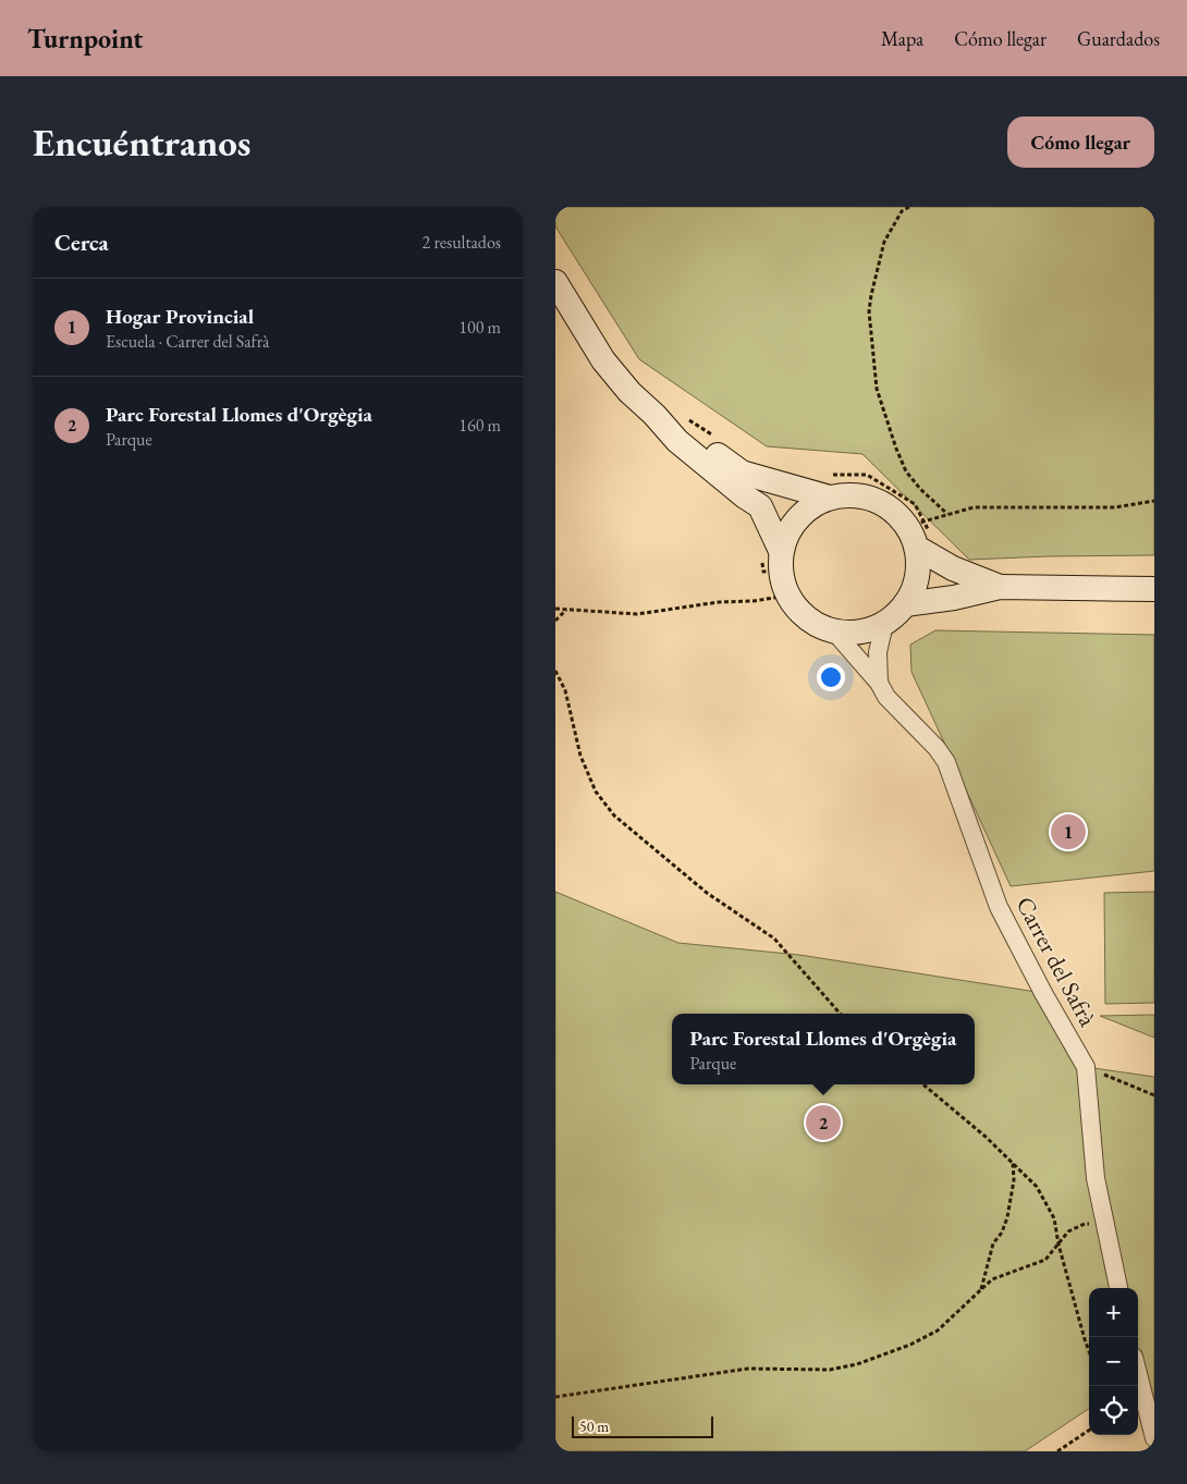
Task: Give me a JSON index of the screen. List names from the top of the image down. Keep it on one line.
{"streets":{"street":["Carrer del Safrà"]},"scale_bar":"50 m","page":{"header":"Turnpoint","nav":["Mapa","Cómo llegar","Guardados"],"buttons":"Cómo llegar","title":"Encuéntranos","heading":["Cerca","2 resultados"],"list":[{"mark":"1","name":"Hogar Provincial","note":"Escuela · Carrer del Safrà","value":"100 m"},{"mark":"2","name":"Parc Forestal Llomes d'Orgègia","note":"Parque","value":"160 m"}],"pins":["1","2"],"popup":["Parc Forestal Llomes d'Orgègia","Parque"],"map_buttons":["+","−"],"scale":"50 m"}}
